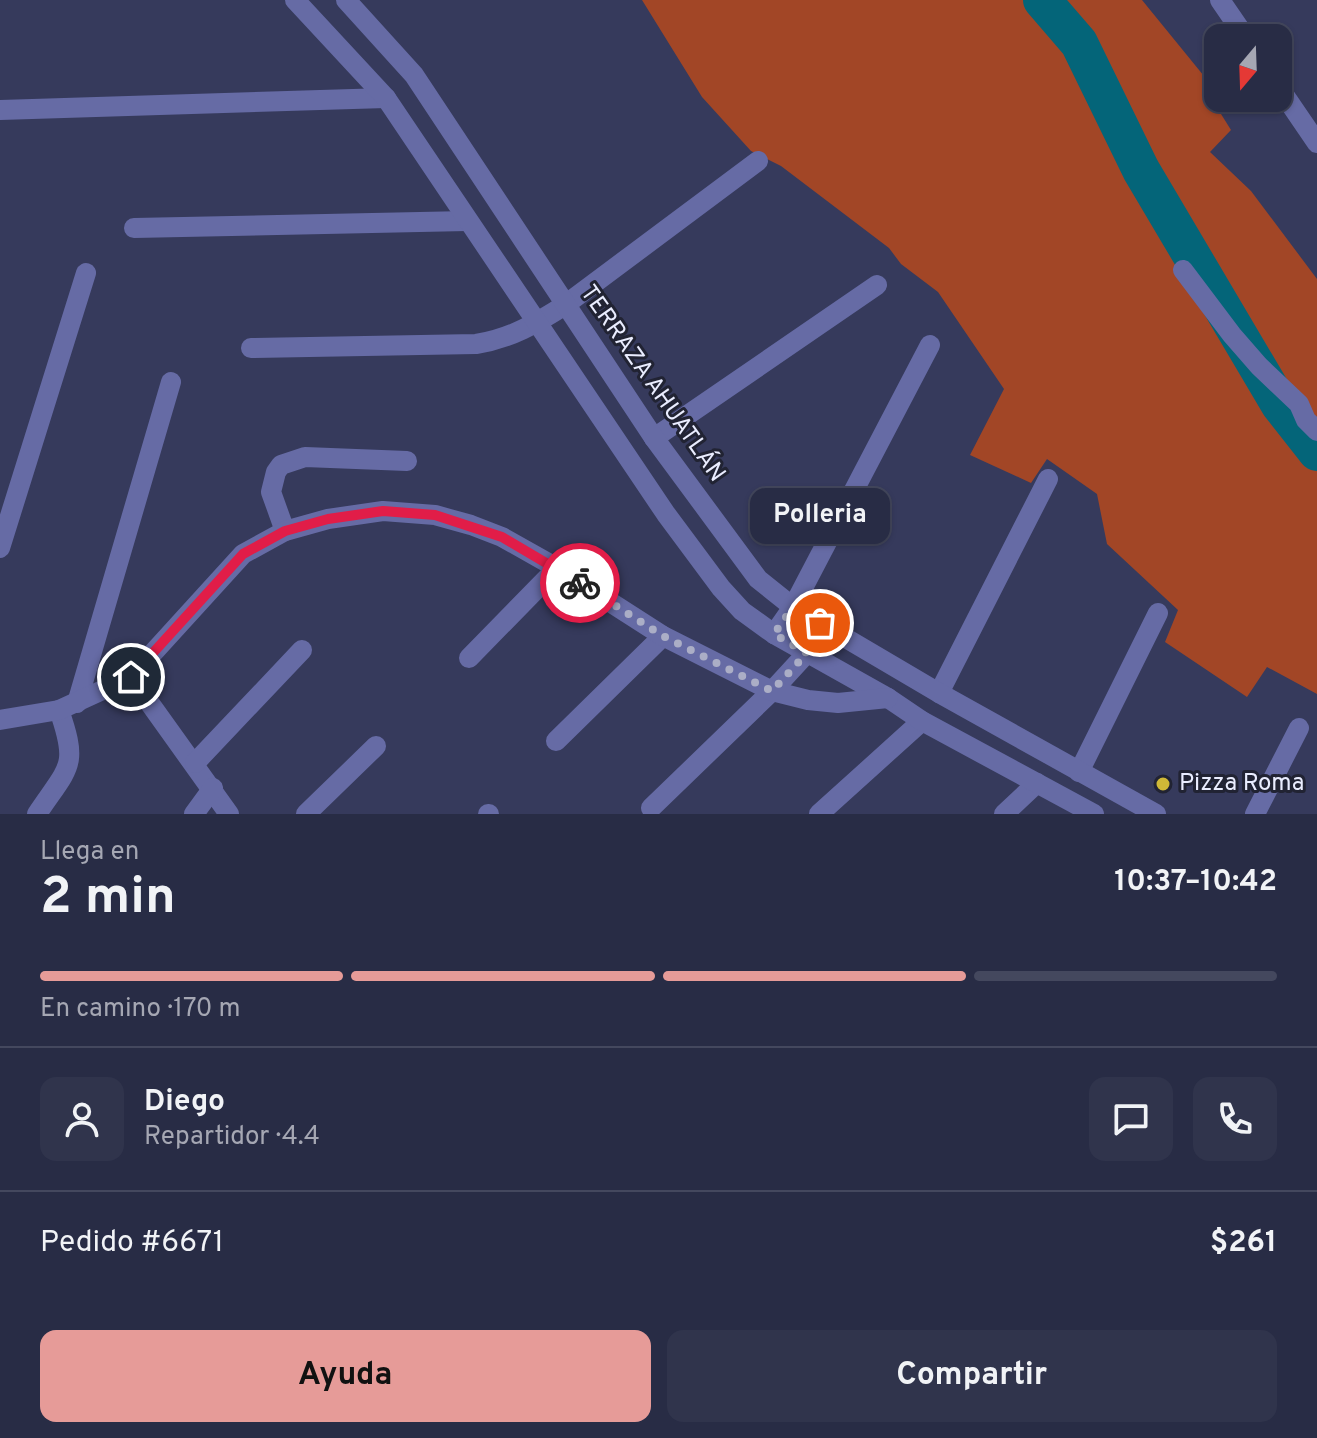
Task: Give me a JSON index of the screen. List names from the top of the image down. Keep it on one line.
{"streets":{"street":["TERRAZA AHUATLÁN"]},"places":["Polleria","Pizza Roma"],"north":"bottom","page":{"bubble":"Polleria","heading":["2 min","Llega en","10:37–10:42"],"panel":["Diego","Repartidor · 4.4","Pedido #6671","$261"],"bar":"En camino · 170 m","buttons":["Ayuda","Compartir"]}}
